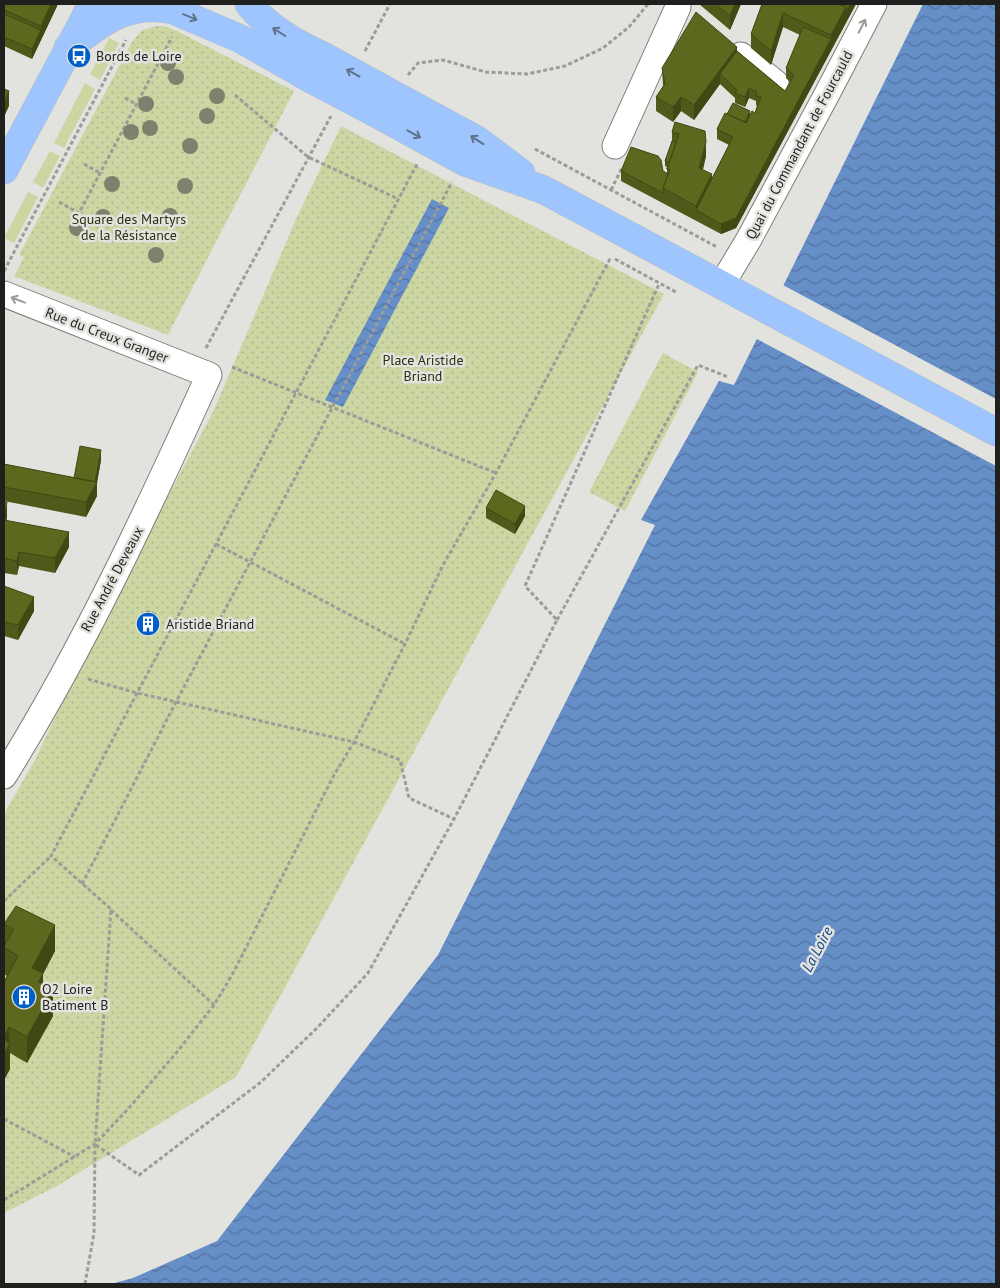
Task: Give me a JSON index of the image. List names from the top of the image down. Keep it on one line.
{"streets":{"street":["Quai du Commandant de Fourcauld","Rue du Creux Granger","Rue André Deveaux"]},"crossings":[["Rue du Creux Granger","Rue André Deveaux"]],"one_way":["Rue du Creux Granger"],"water":["La Loire"],"parks":["Square des Martyrs de la Résistance","Place Aristide Briand"],"places":{"bus stop":["Bords de Loire"],"building":["Aristide Briand","O2 Loire Batiment B"]}}
